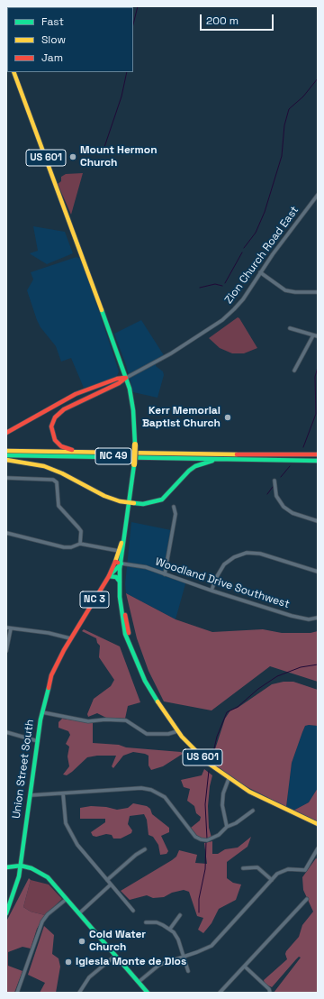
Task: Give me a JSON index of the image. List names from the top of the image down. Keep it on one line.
{"streets":{"main road":["US 601","NC 49","NC 3","Union Street South"],"street":["Zion Church Road East","Woodland Drive Southwest"]},"crossings":[["US 601","Zion Church Road East"],["US 601","Woodland Drive Southwest"],["US 601","Union Street South"],["Woodland Drive Southwest","Union Street South"],["NC 3","Union Street South"]],"places":["Mount Hermon Church","Kerr Memorial Baptist Church","Cold Water Church","Iglesia Monte de Dios"],"legend":["Fast","Slow","Jam"],"scale_bar":"200 m"}
